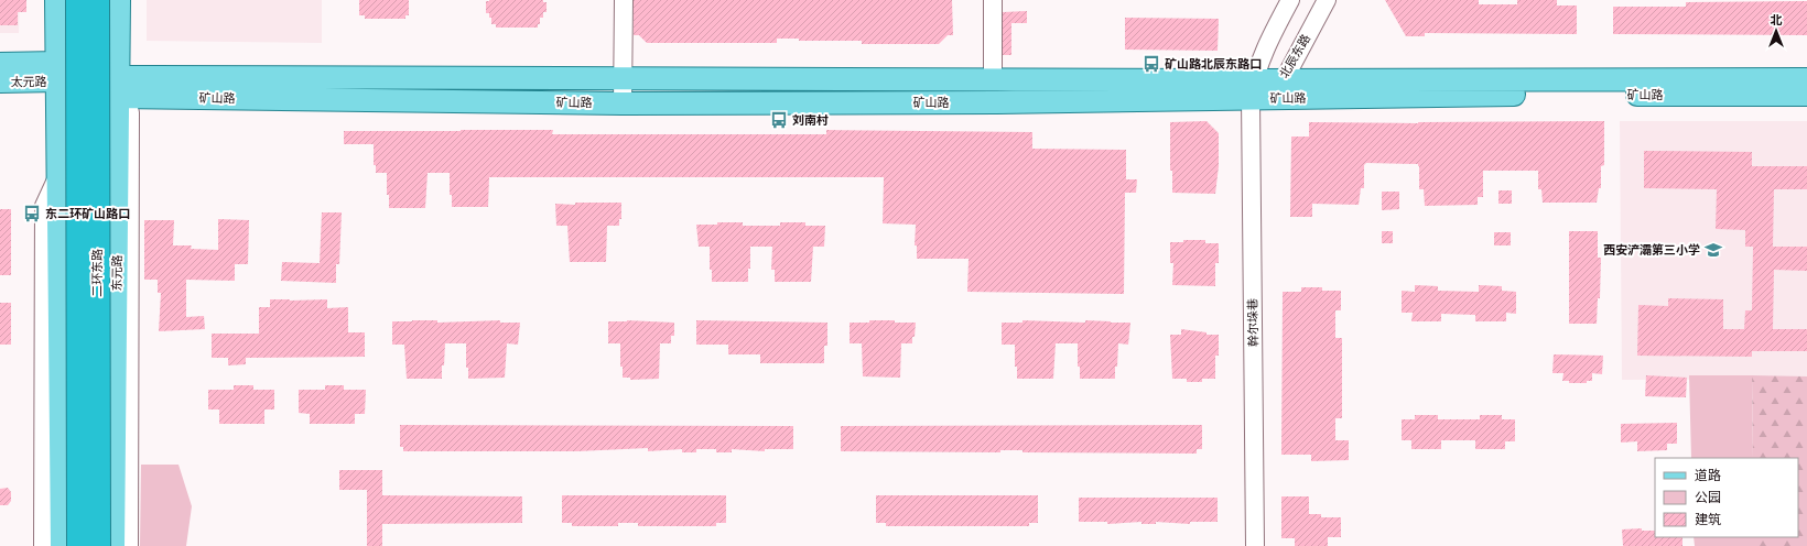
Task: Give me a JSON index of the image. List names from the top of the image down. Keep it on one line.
{"streets":{"highway":["二环东路"],"main road":["太元路","矿山路","东元路"],"street":["北辰东路","幹尔垛巷"]},"crossings":[["北辰东路","矿山路"],["太元路","矿山路"],["矿山路","东元路"],["矿山路","幹尔垛巷"]],"places":{"bus stop":["矿山路北辰东路口","刘南村","东二环矿山路口"],"school or university":["西安浐灞第三小学"]},"legend":["道路","公园","建筑"],"north":"top"}
